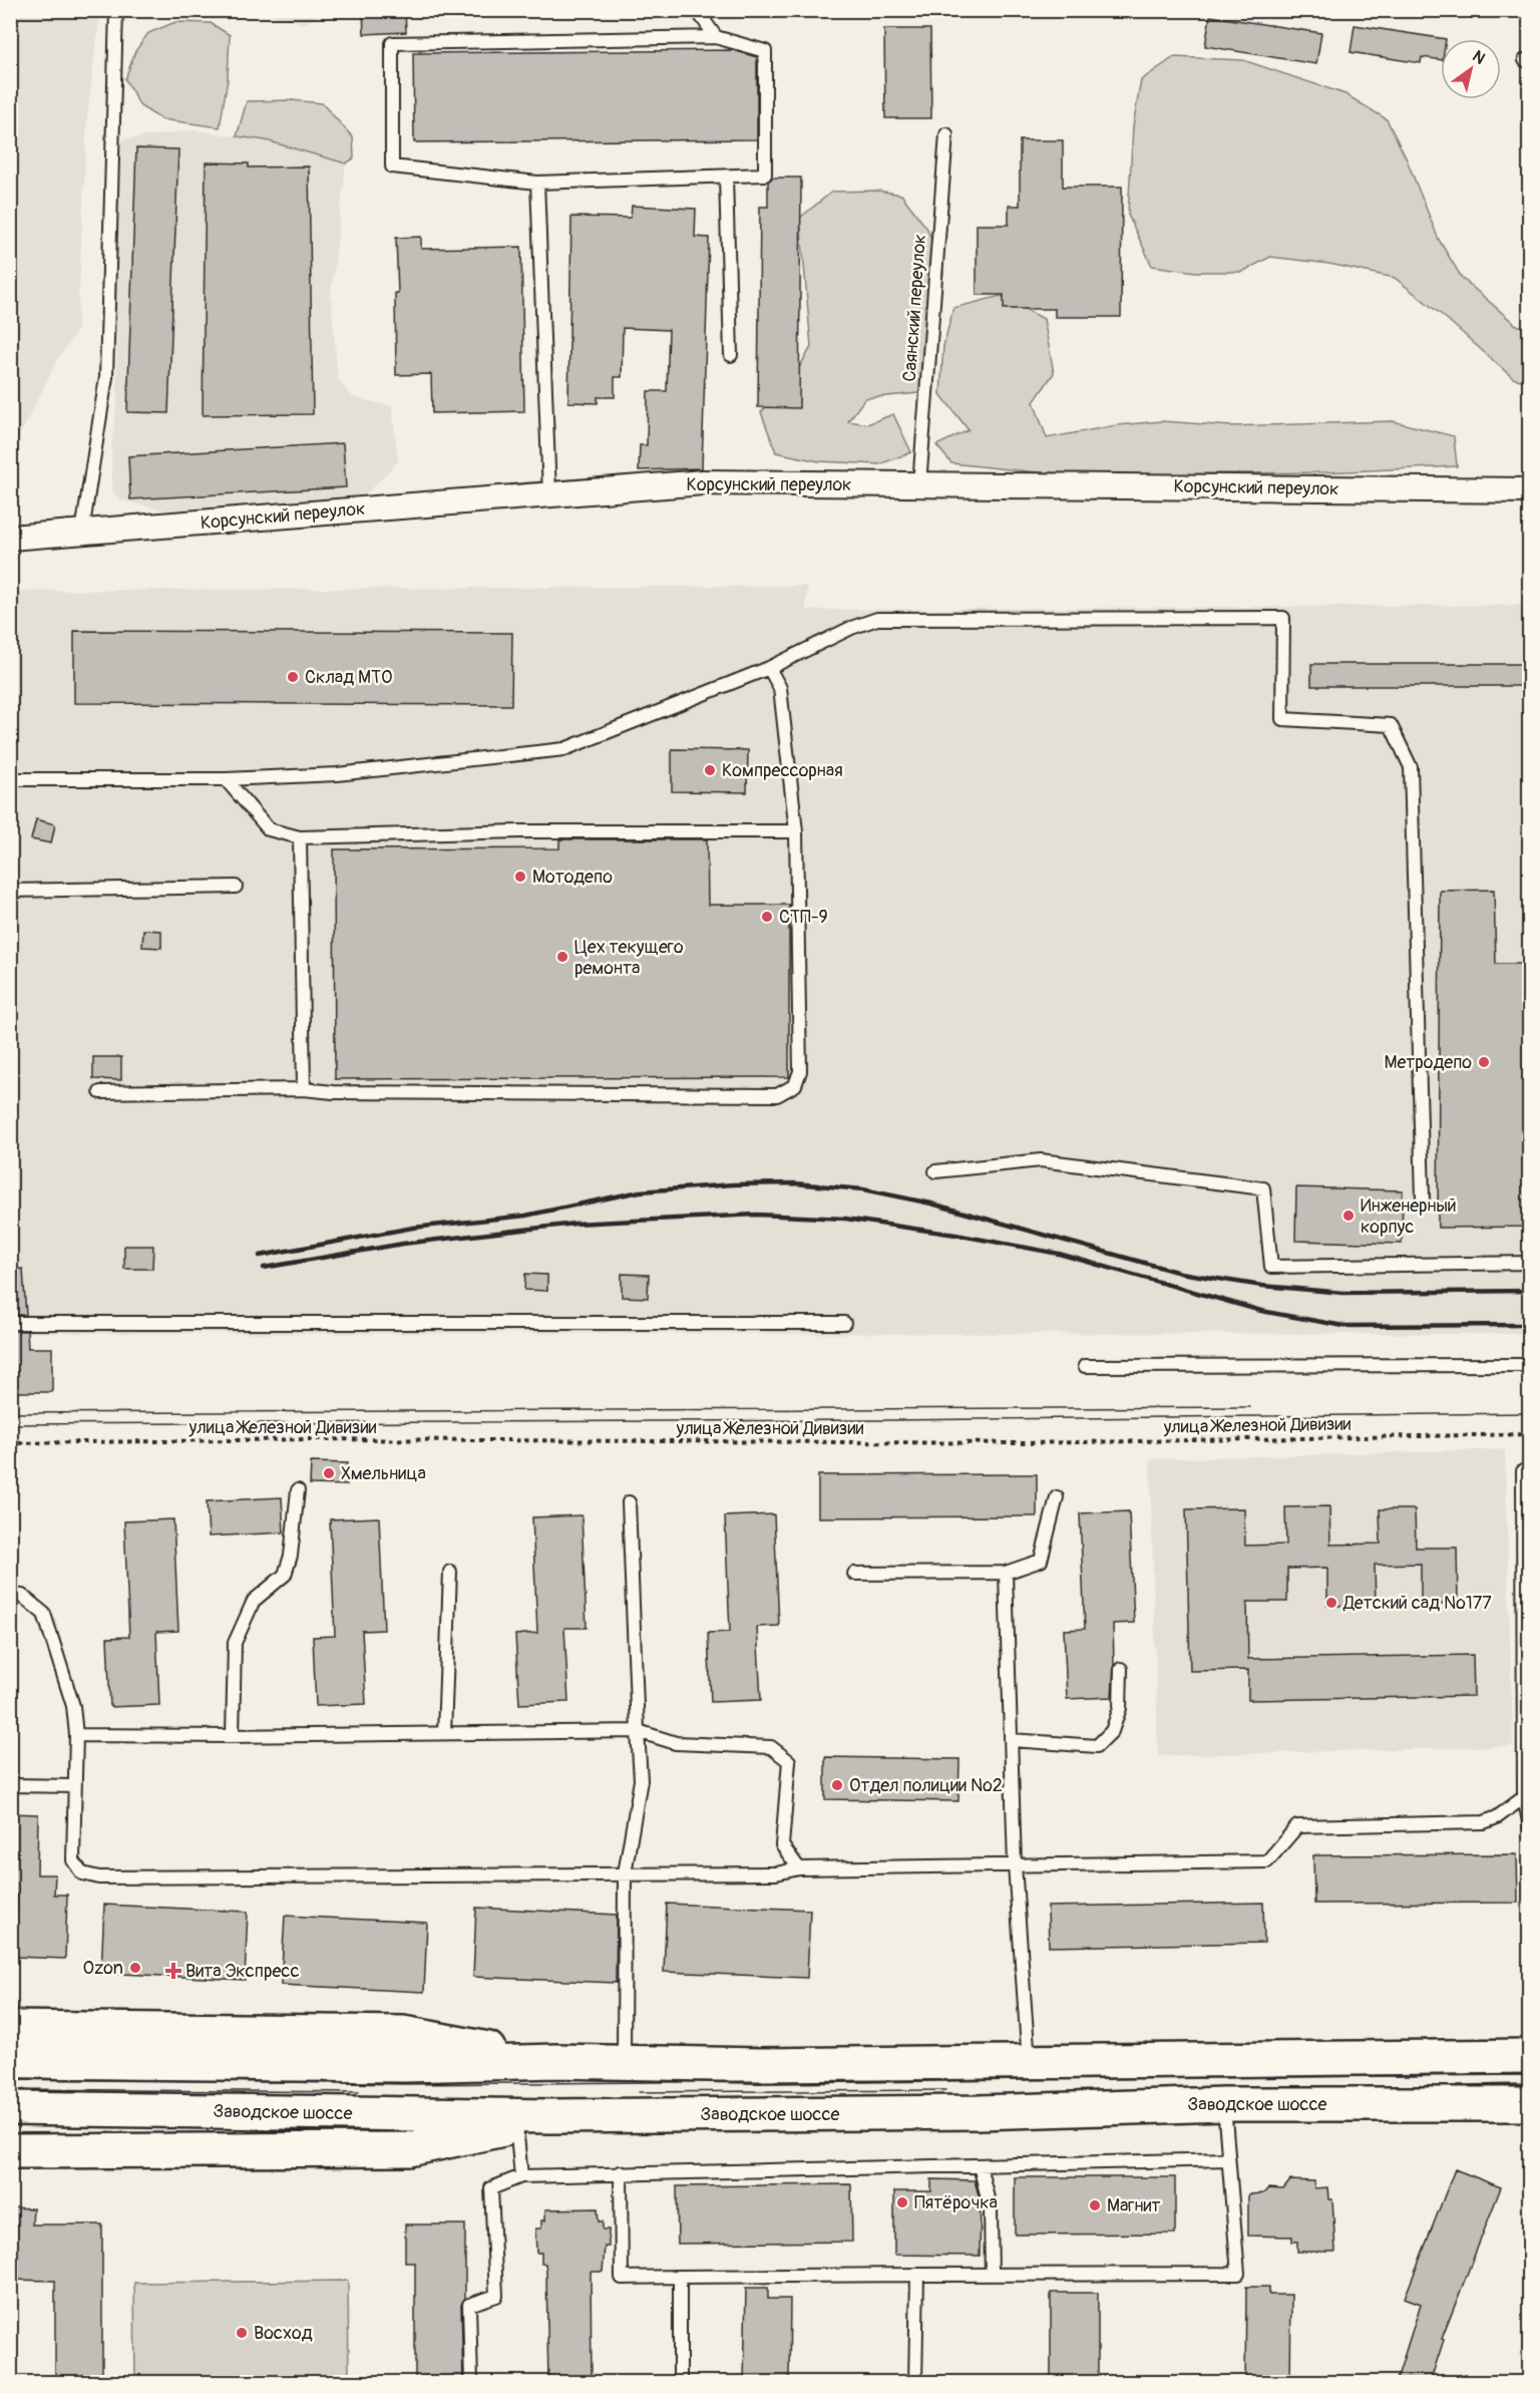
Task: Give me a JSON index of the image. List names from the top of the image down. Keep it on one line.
{"streets":{"main road":["Заводское шоссе"],"street":["Корсунский переулок"],"lane":["Саянский переулок"],"path":["улица Железной Дивизии"]},"crossings":[["Саянский переулок","Корсунский переулок"]],"places":{"other":["Склад МТО","Компрессорная","Мотодепо","СТП-9","Цех текущего ремонта","Метродепо","Инженерный корпус","Хмельница","Детский сад №177","Отдел полиции №2","Ozon","Пятёрочка","Магнит","Восход"],"health":["Вита Экспресс"]},"north":"top right"}
